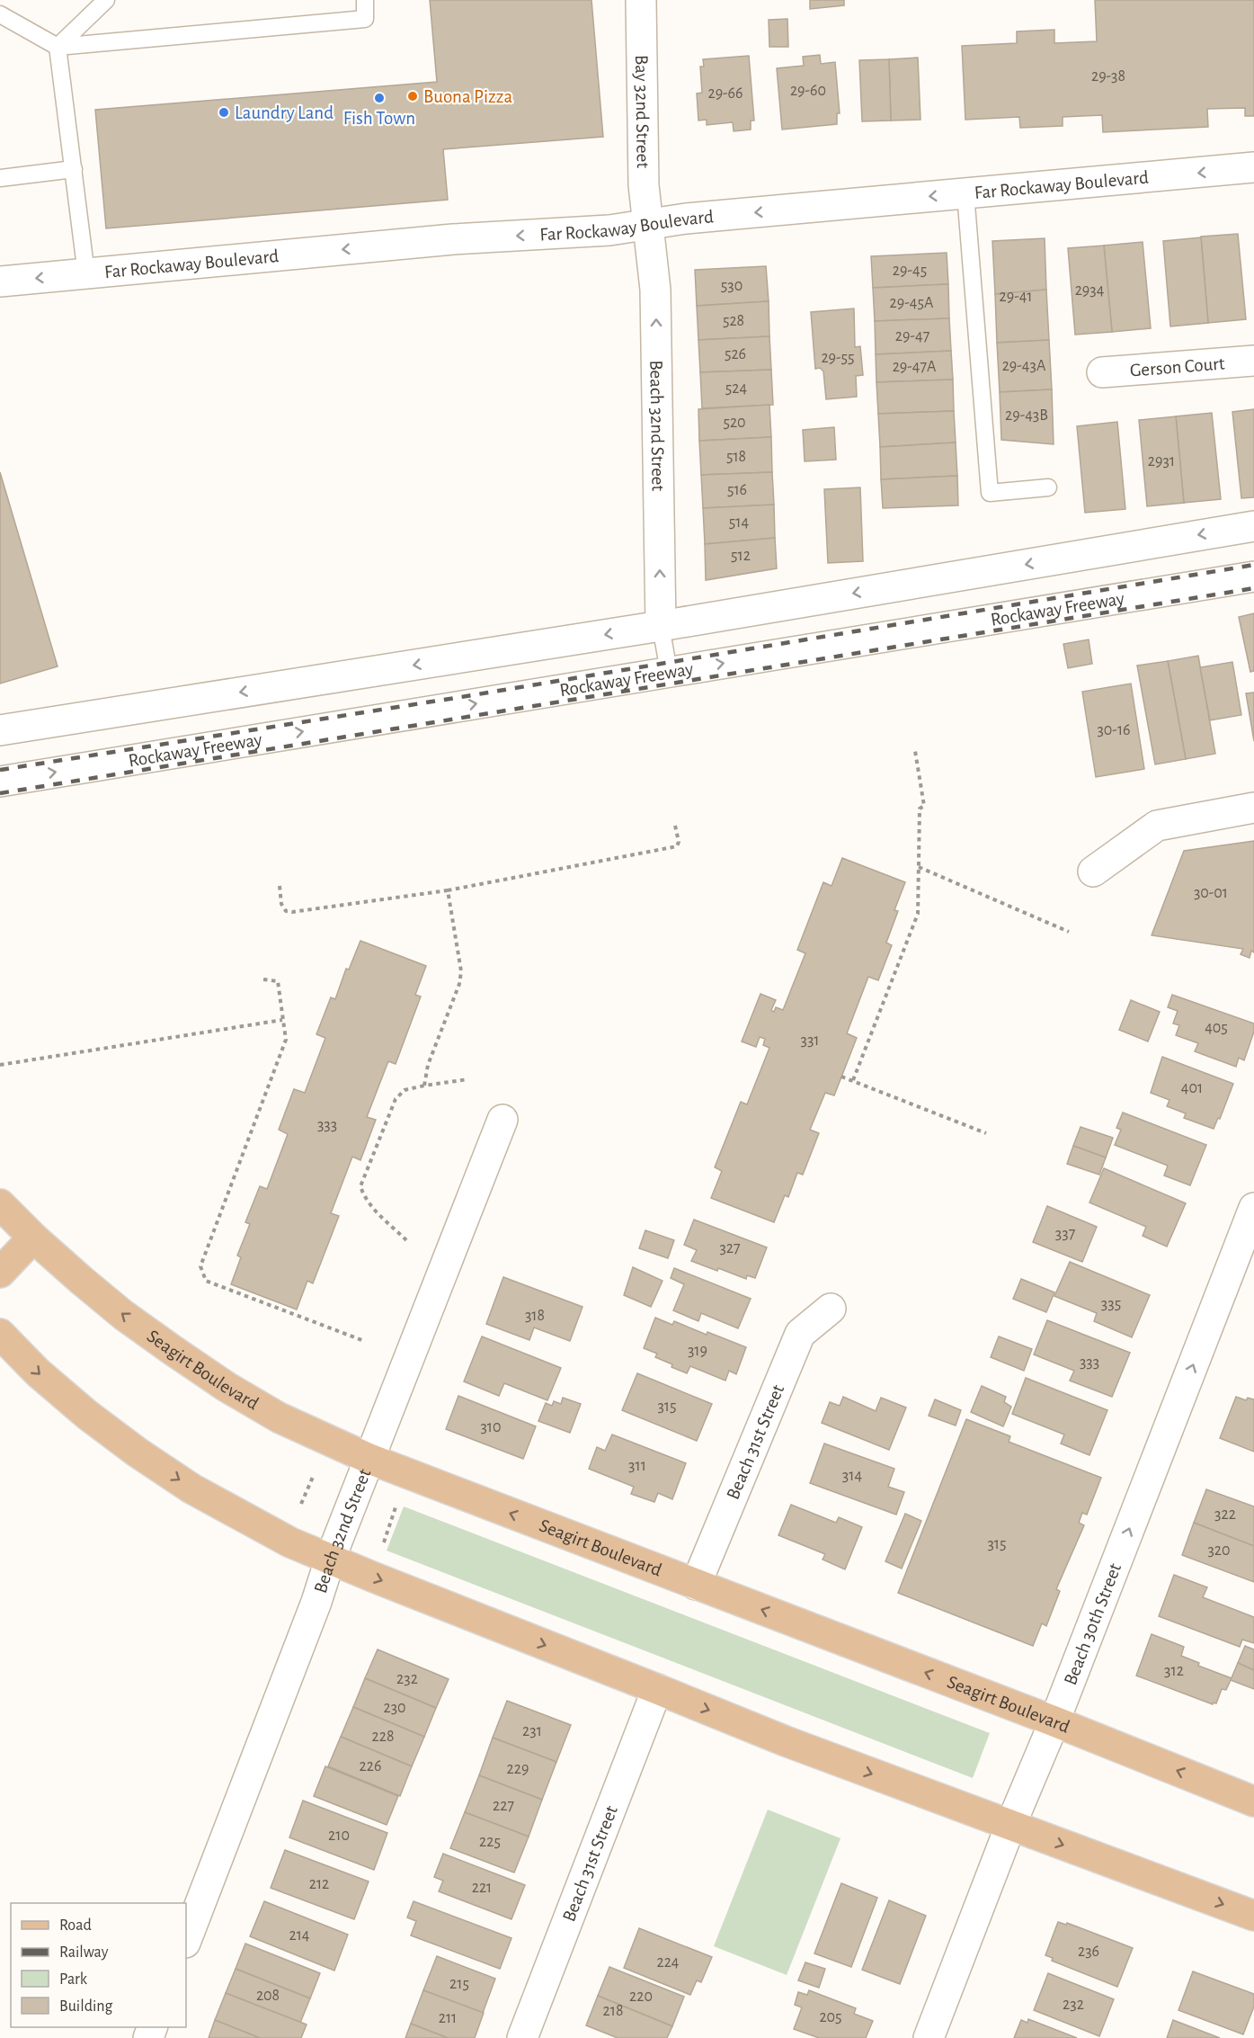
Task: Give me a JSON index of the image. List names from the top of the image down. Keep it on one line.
{"streets":{"main road":["Seagirt Boulevard"],"street":["Bay 32nd Street","Far Rockaway Boulevard","Gerson Court","Beach 32nd Street","Rockaway Freeway","Beach 31st Street","Beach 30th Street"]},"crossings":[["Bay 32nd Street","Far Rockaway Boulevard"],["Bay 32nd Street","Beach 32nd Street"],["Far Rockaway Boulevard","Beach 32nd Street"],["Beach 32nd Street","Seagirt Boulevard"],["Seagirt Boulevard","Beach 31st Street"],["Seagirt Boulevard","Beach 30th Street"]],"one_way":["Far Rockaway Boulevard","Beach 30th Street"],"places":["Buona Pizza","Fish Town","Laundry Land"],"house_numbers":["29-38","29-60","29-66","29-45","530","2934","29-41","29-45A","528","29-47","526","29-55","29-43A","29-47A","524","29-43B","520","518","2931","516","514","512","30-16","30-01","405","331","401","333","337","327","335","318","319","333","315","310","311","314","322","315","320","312","232","230","231","228","226","229","227","210","225","212","221","214","236","224","215","208","220","232","218","205","211"],"legend":["Road","Railway","Park","Building"]}
